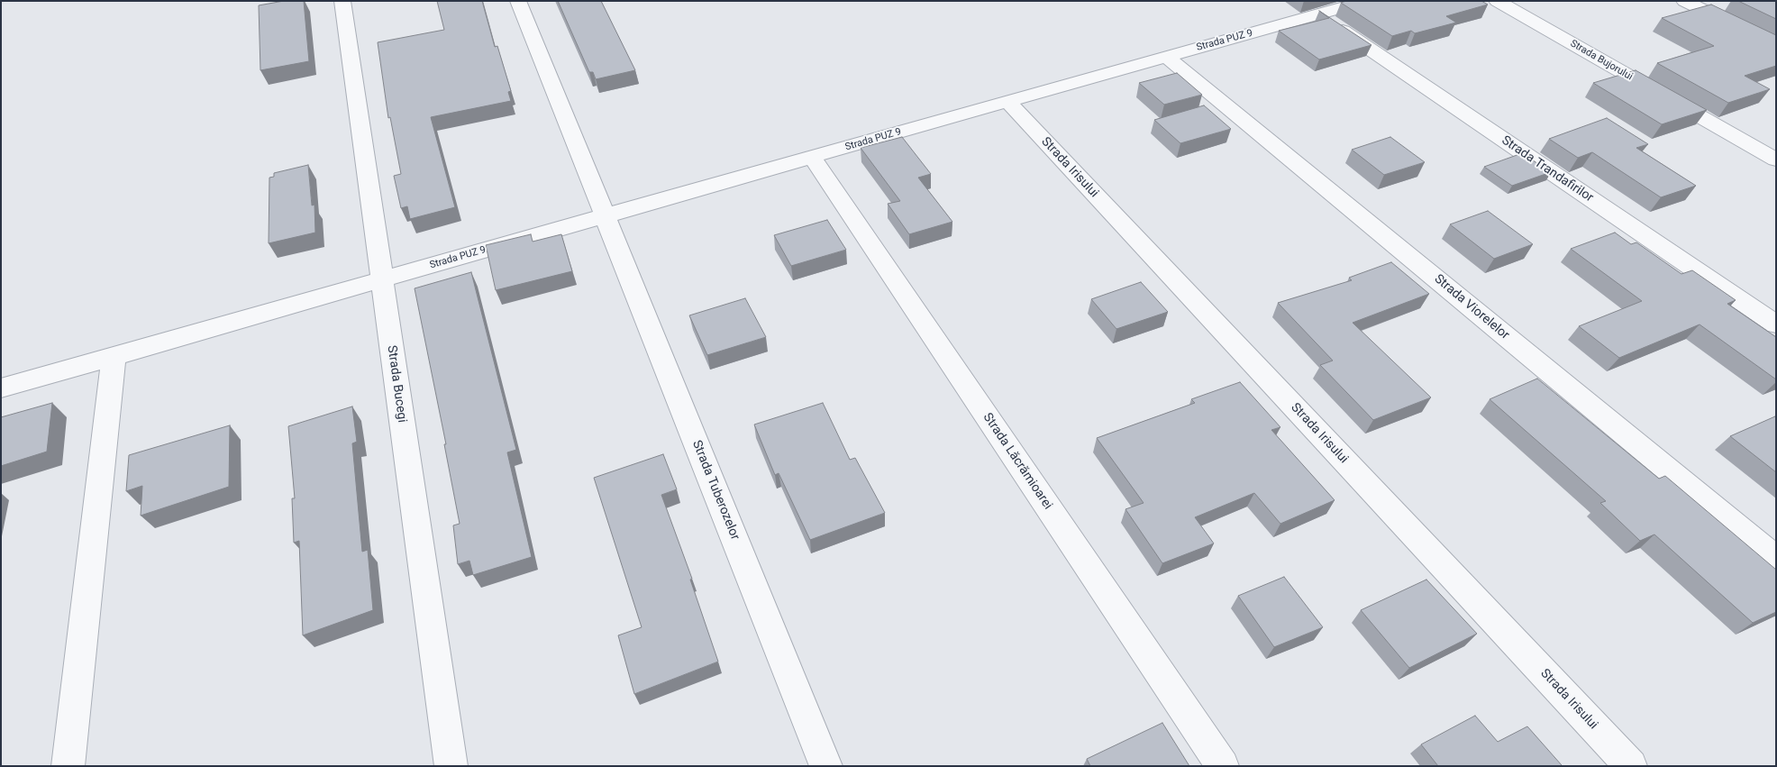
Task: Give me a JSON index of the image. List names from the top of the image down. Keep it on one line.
{"streets":{"street":["Strada PUZ 9","Strada Bujorului","Strada Irisului","Strada Trandafirilor","Strada Viorelelor","Strada Bucegi","Strada Lăcrămioarei","Strada Tuberozelor"]},"crossings":[["Strada PUZ 9","Strada Irisului"],["Strada PUZ 9","Strada Trandafirilor"],["Strada PUZ 9","Strada Viorelelor"],["Strada PUZ 9","Strada Bucegi"],["Strada PUZ 9","Strada Lăcrămioarei"],["Strada PUZ 9","Strada Tuberozelor"]]}
